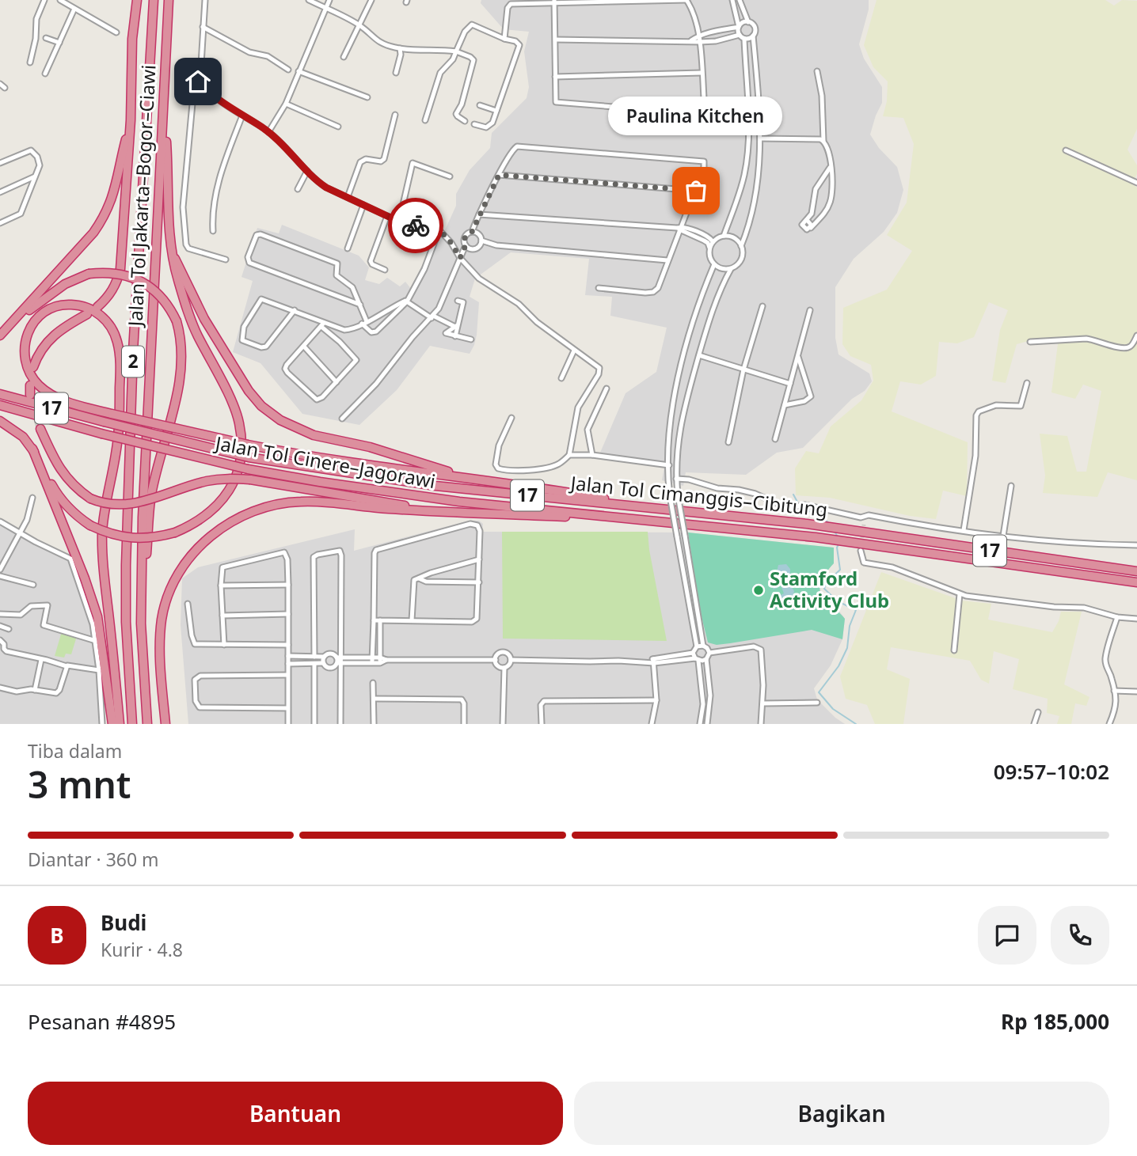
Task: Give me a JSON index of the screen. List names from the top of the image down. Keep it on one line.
{"streets":{"highway":["Jalan Tol Jakarta–Bogor–Ciawi","2","17","Jalan Tol Cinere–Jagorawi","Jalan Tol Cimanggis–Cibitung"]},"crossings":[["Jalan Tol Cinere–Jagorawi","Jalan Tol Cimanggis–Cibitung"]],"places":["Paulina Kitchen","Stamford Activity Club"],"page":{"bubble":"Paulina Kitchen","heading":["3 mnt","Tiba dalam","09:57–10:02"],"panel":["Budi","Kurir · 4.8","Pesanan #4895","Rp 185,000"],"bar":"Diantar · 360 m","round":"B","buttons":["Bantuan","Bagikan"]}}
